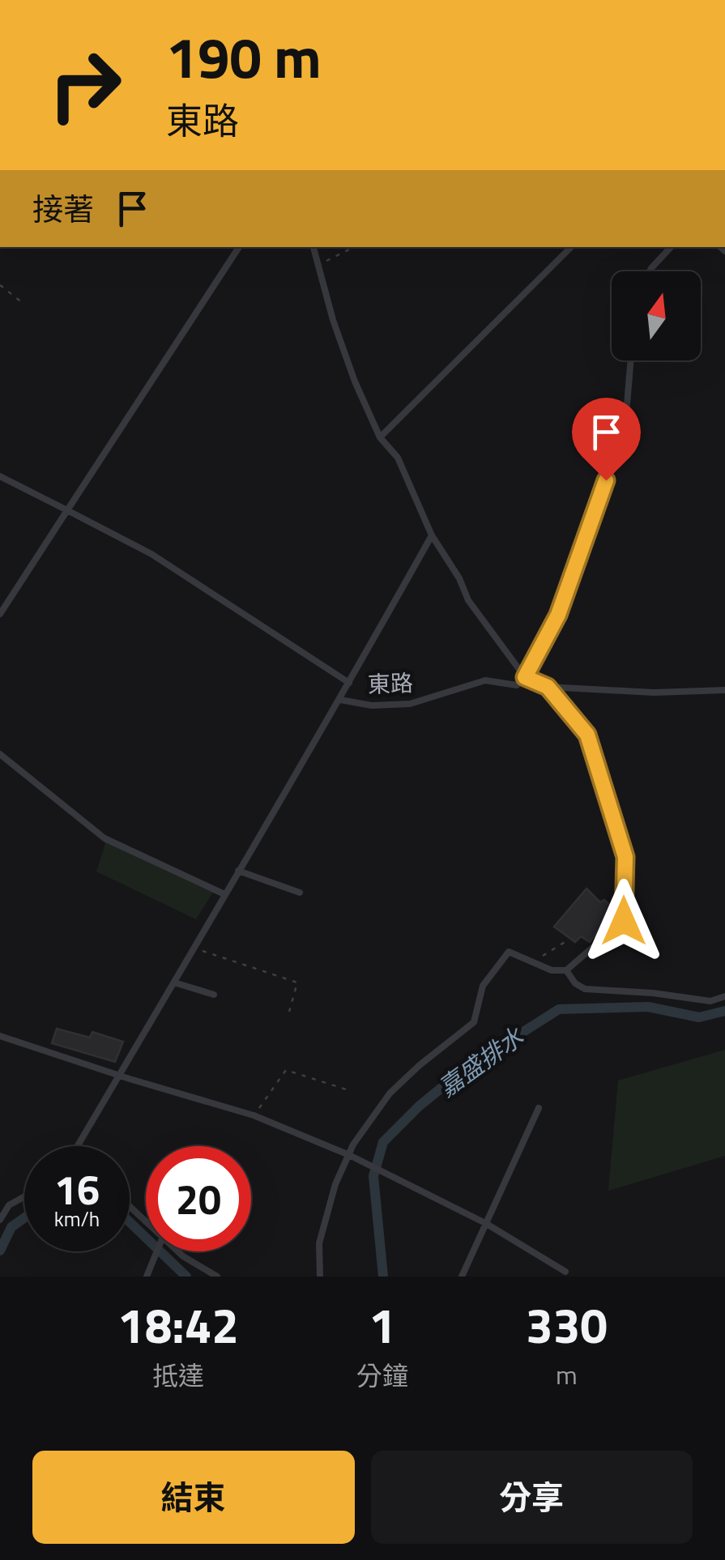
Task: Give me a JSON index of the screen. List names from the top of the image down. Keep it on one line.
{"streets":{"lane":["東路"]},"water":["嘉盛排水"],"north":"top","page":{"turn":["190 m","東路"],"then":"接著","speed":"16 km/h","limit":"20","eta":["18:42","抵達","1","分鐘","330","m"],"buttons":["結束","分享"]}}
